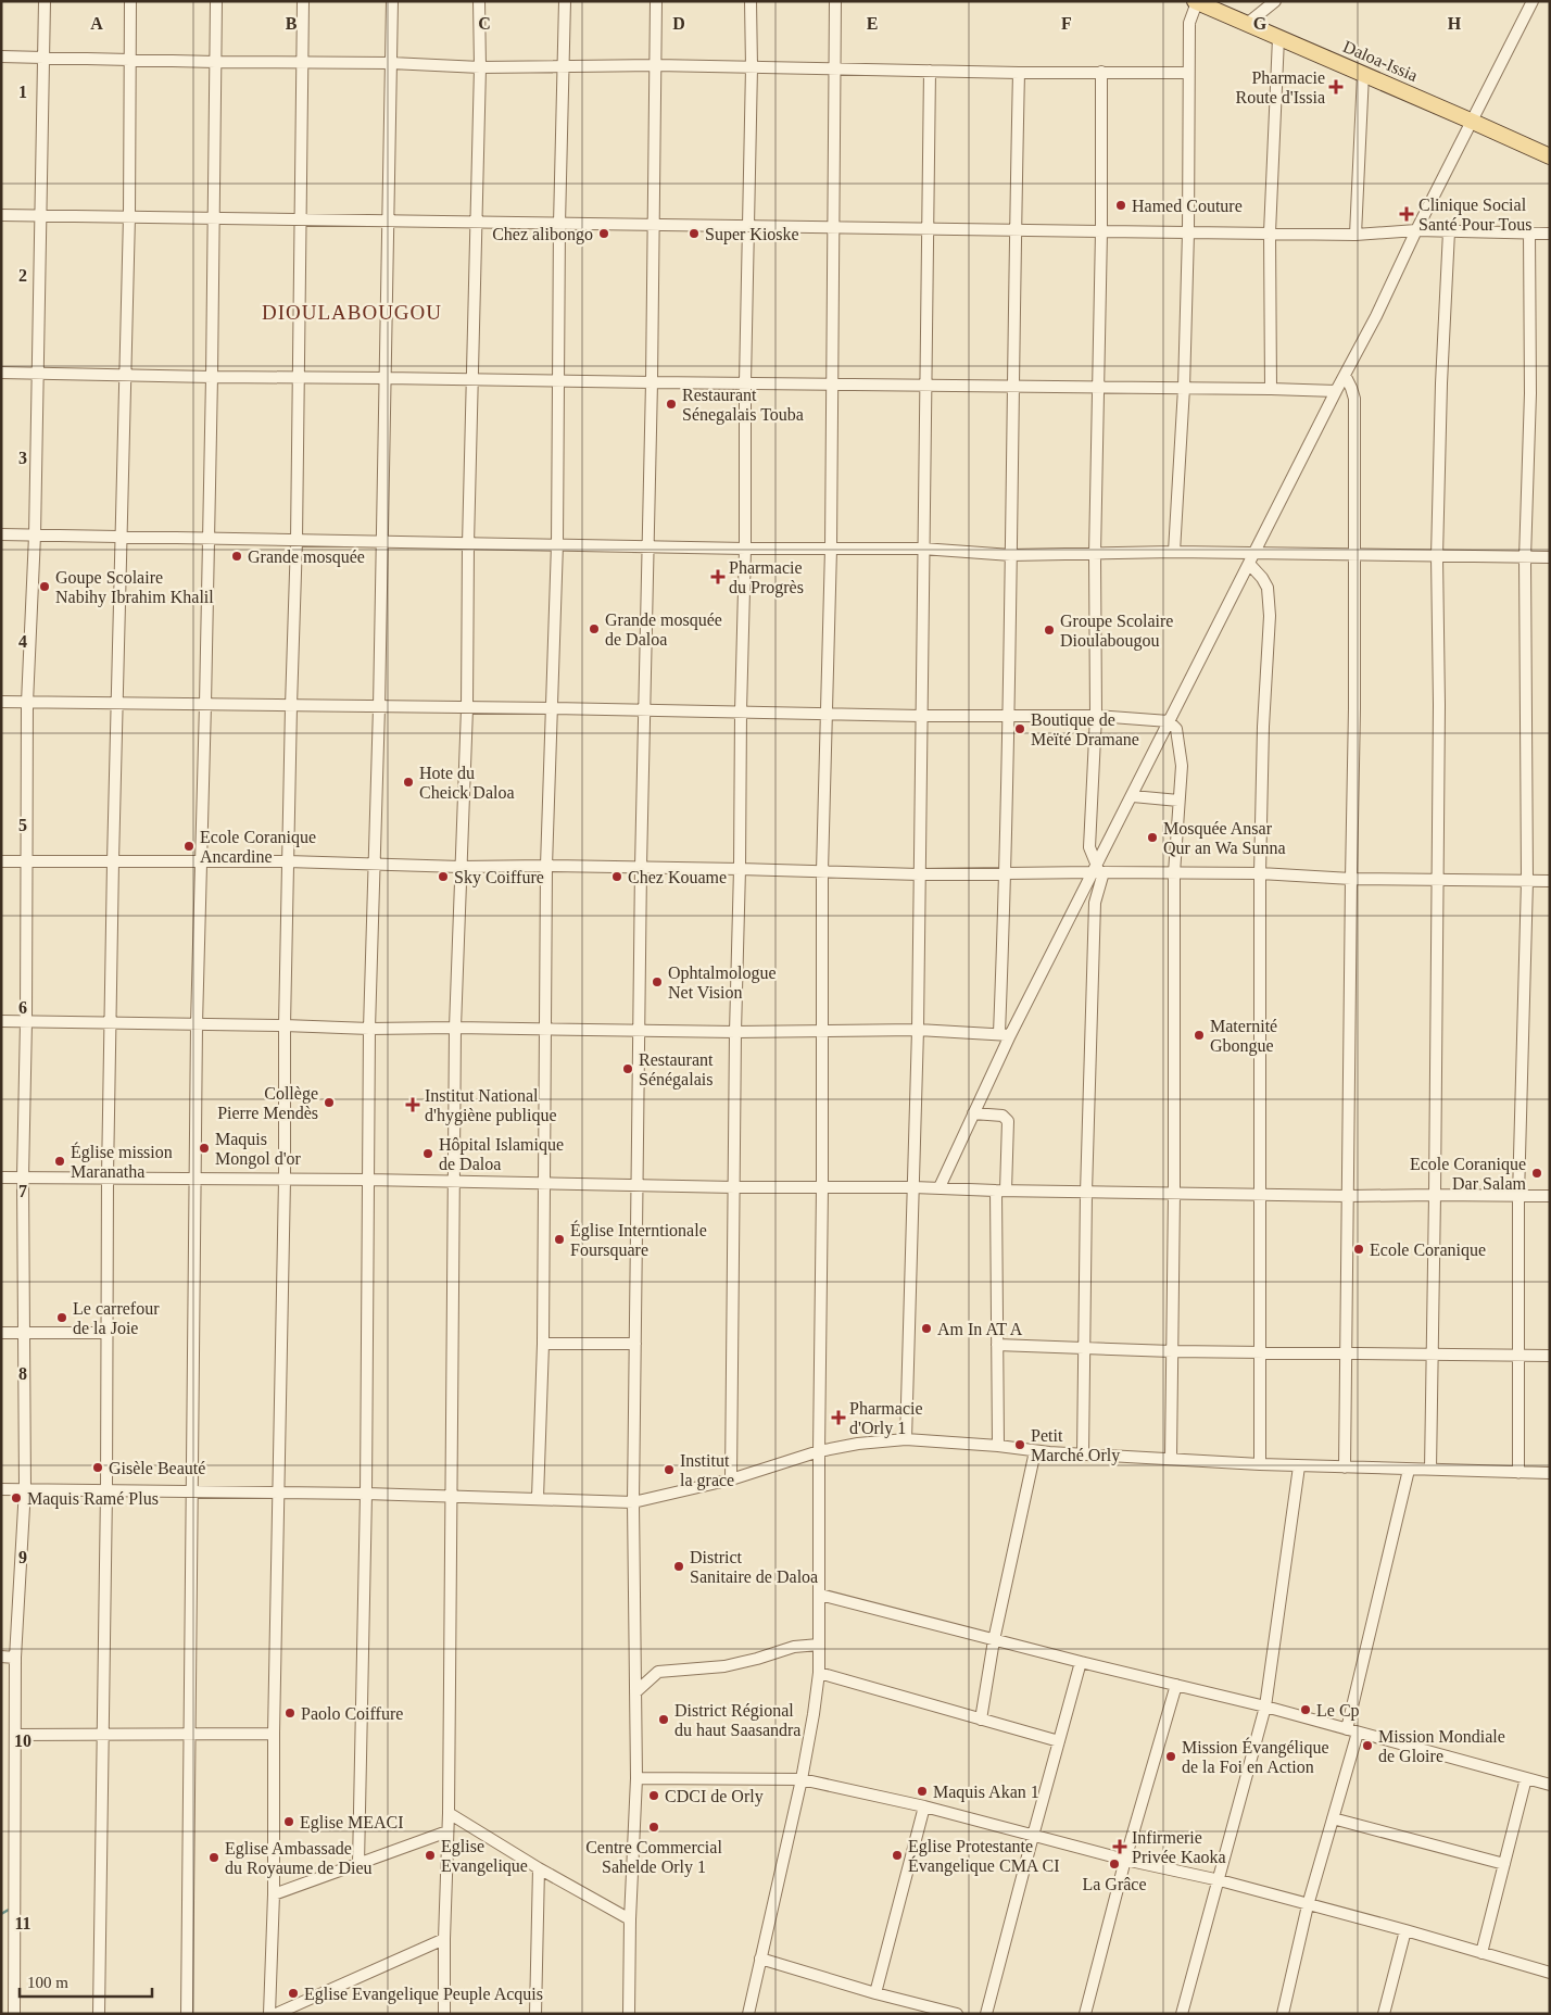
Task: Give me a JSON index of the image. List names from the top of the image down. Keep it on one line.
{"streets":{"main road":["Daloa-Issia"]},"districts":["DIOULABOUGOU"],"places":{"health":["Pharmacie Route d'Issia","Clinique Social Santé Pour Tous","Pharmacie du Progrès","Institut National d'hygiène publique","Pharmacie d'Orly 1","Infirmerie Privée Kaoka"],"other":["Hamed Couture","Chez alibongo","Super Kioske","Restaurant Sénegalais Touba","Grande mosquée","Goupe Scolaire Nabihy Ibrahim Khalil","Grande mosquée de Daloa","Groupe Scolaire Dioulabougou","Boutique de Meïté Dramane","Hote du Cheick Daloa","Mosquée Ansar Qur an Wa Sunna","Ecole Coranique Ancardine","Sky Coiffure","Chez Kouame","Ophtalmologue Net Vision","Maternité Gbongue","Restaurant Sénégalais","Collège Pierre Mendès","Maquis Mongol d'or","Hôpital Islamique de Daloa","Église mission Maranatha","Ecole Coranique Dar Salam","Église Interntionale Foursquare","Ecole Coranique","Le carrefour de la Joie","Am In AT A","Petit Marché Orly","Gisèle Beauté","Institut la grace","Maquis Ramé Plus","District Sanitaire de Daloa","Le Cp","Paolo Coiffure","District Régional du haut Saasandra","Mission Mondiale de Gloire","Mission Évangélique de la Foi en Action","Maquis Akan 1","CDCI de Orly","Eglise MEACI","Centre Commercial Sahelde Orly 1","Eglise Evangelique","Eglise Protestante Évangelique CMA CI","Eglise Ambassade du Royaume de Dieu","La Grâce","Eglise Evangelique Peuple Acquis"]},"scale_bar":"100 m","grid":{"columns":["A","B","C","D","E","F","G","H"],"rows":["1","2","3","4","5","6","7","8","9","10","11"]}}
